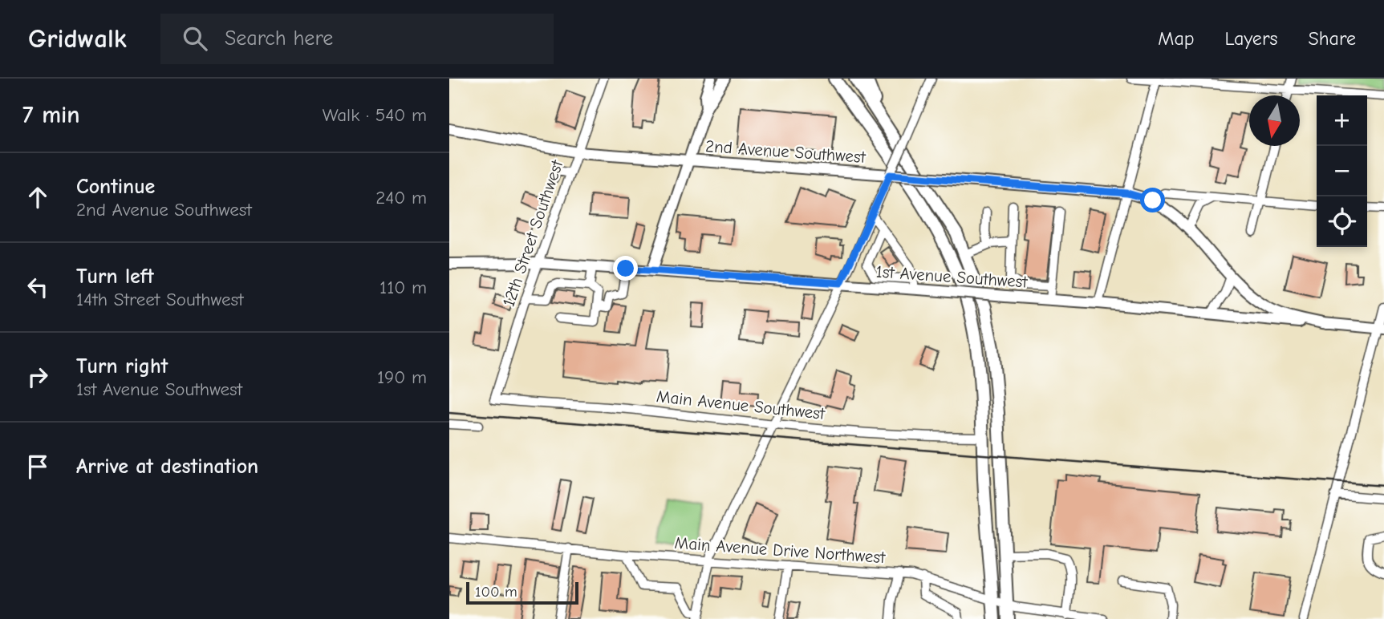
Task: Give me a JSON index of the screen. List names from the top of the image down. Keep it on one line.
{"streets":{"main road":["2nd Avenue Southwest","1st Avenue Southwest"],"street":["12th Street Southwest","Main Avenue Southwest","Main Avenue Drive Northwest"]},"crossings":[["2nd Avenue Southwest","12th Street Southwest"],["2nd Avenue Southwest","1st Avenue Southwest"],["12th Street Southwest","1st Avenue Southwest"],["12th Street Southwest","Main Avenue Southwest"]],"scale_bar":"100 m","north":"bottom","page":{"header":"Gridwalk","search":"Search here","nav":["Map","Layers","Share"],"heading":["7 min","Walk · 540 m"],"map_buttons":["+","−"],"list":[["Continue","2nd Avenue Southwest","240 m"],["Turn left","14th Street Southwest","110 m"],["Turn right","1st Avenue Southwest","190 m"],"Arrive at destination"],"scale":"100 m"}}
